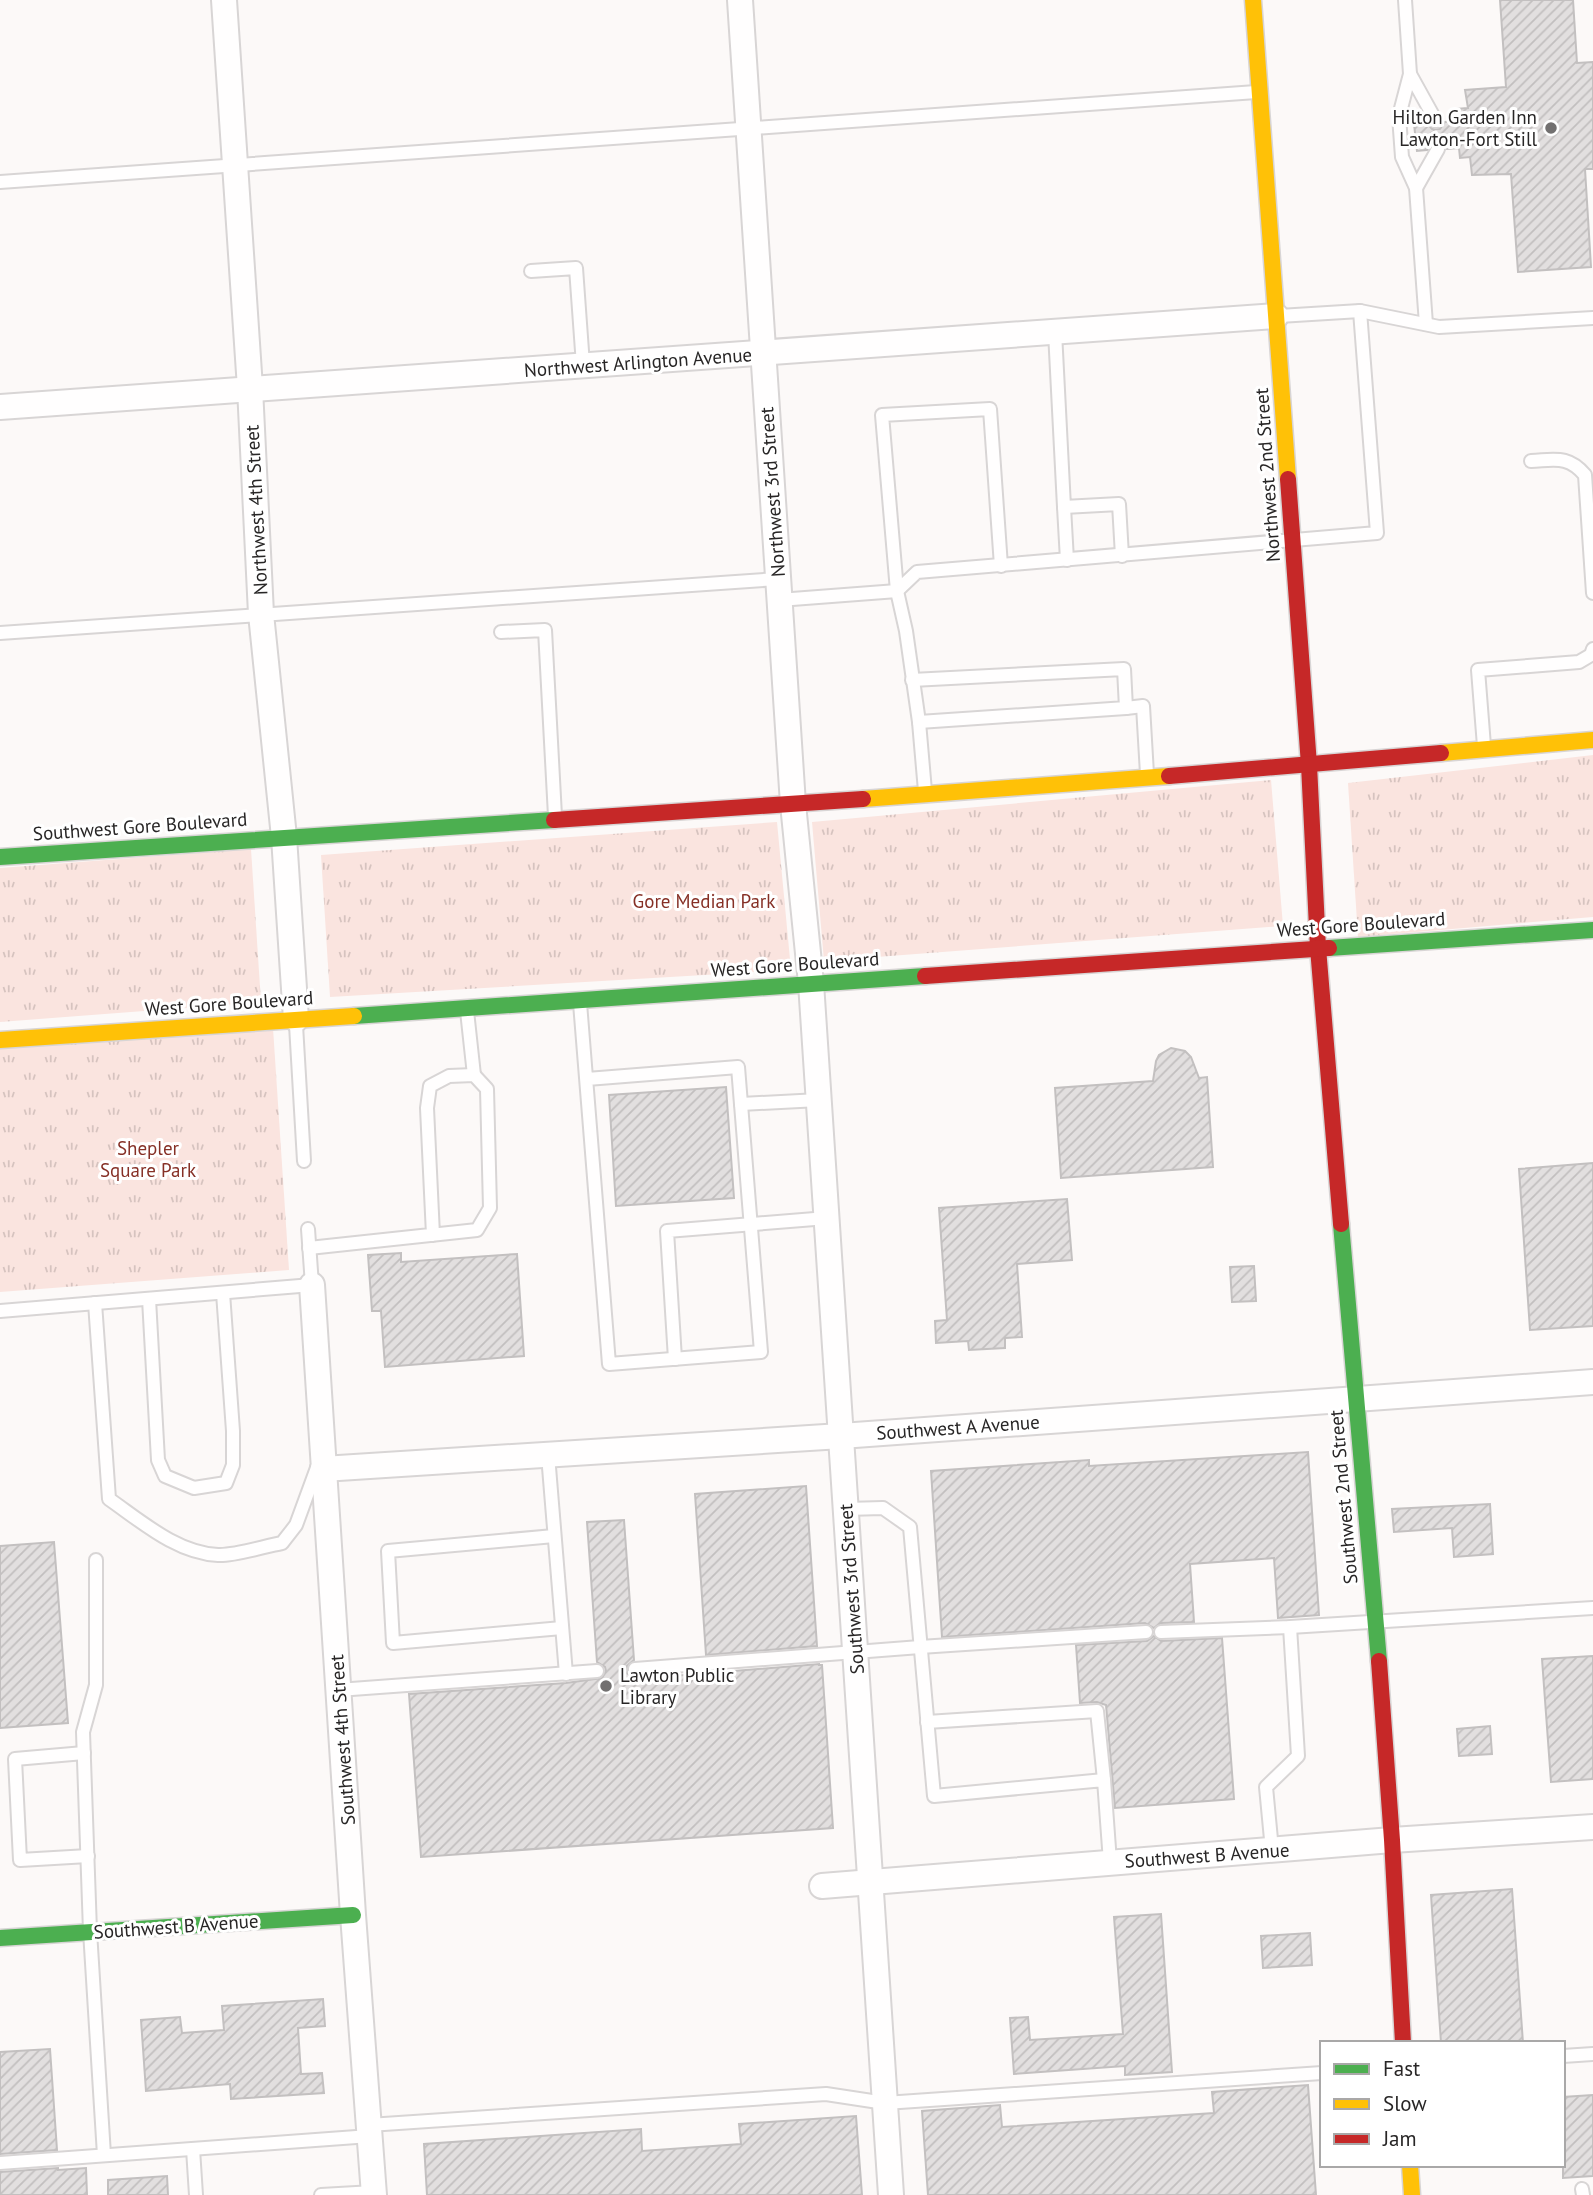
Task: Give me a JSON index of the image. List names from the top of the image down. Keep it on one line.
{"streets":{"main road":["Northwest 2nd Street","Southwest Gore Boulevard","West Gore Boulevard","Southwest 2nd Street","Southwest B Avenue"],"street":["Northwest Arlington Avenue","Northwest 3rd Street","Northwest 4th Street","Southwest A Avenue","Southwest 3rd Street","Southwest 4th Street"]},"crossings":[["Northwest Arlington Avenue","Northwest 2nd Street"],["Northwest Arlington Avenue","Northwest 3rd Street"],["Northwest Arlington Avenue","Northwest 4th Street"],["Northwest 2nd Street","West Gore Boulevard"],["Northwest 2nd Street","Southwest 2nd Street"],["Northwest 3rd Street","West Gore Boulevard"],["Northwest 3rd Street","Southwest 3rd Street"],["Northwest 4th Street","Southwest Gore Boulevard"],["Northwest 4th Street","West Gore Boulevard"],["West Gore Boulevard","Southwest 2nd Street"],["West Gore Boulevard","Southwest 3rd Street"],["Southwest A Avenue","Southwest 2nd Street"],["Southwest A Avenue","Southwest 3rd Street"],["Southwest A Avenue","Southwest 4th Street"],["Southwest 2nd Street","Southwest B Avenue"],["Southwest 3rd Street","Southwest B Avenue"],["Southwest 4th Street","Southwest B Avenue"]],"parks":["Gore Median Park","Shepler Square Park"],"places":["Hilton Garden Inn Lawton-Fort Still","Lawton Public Library"],"legend":["Fast","Slow","Jam"]}
